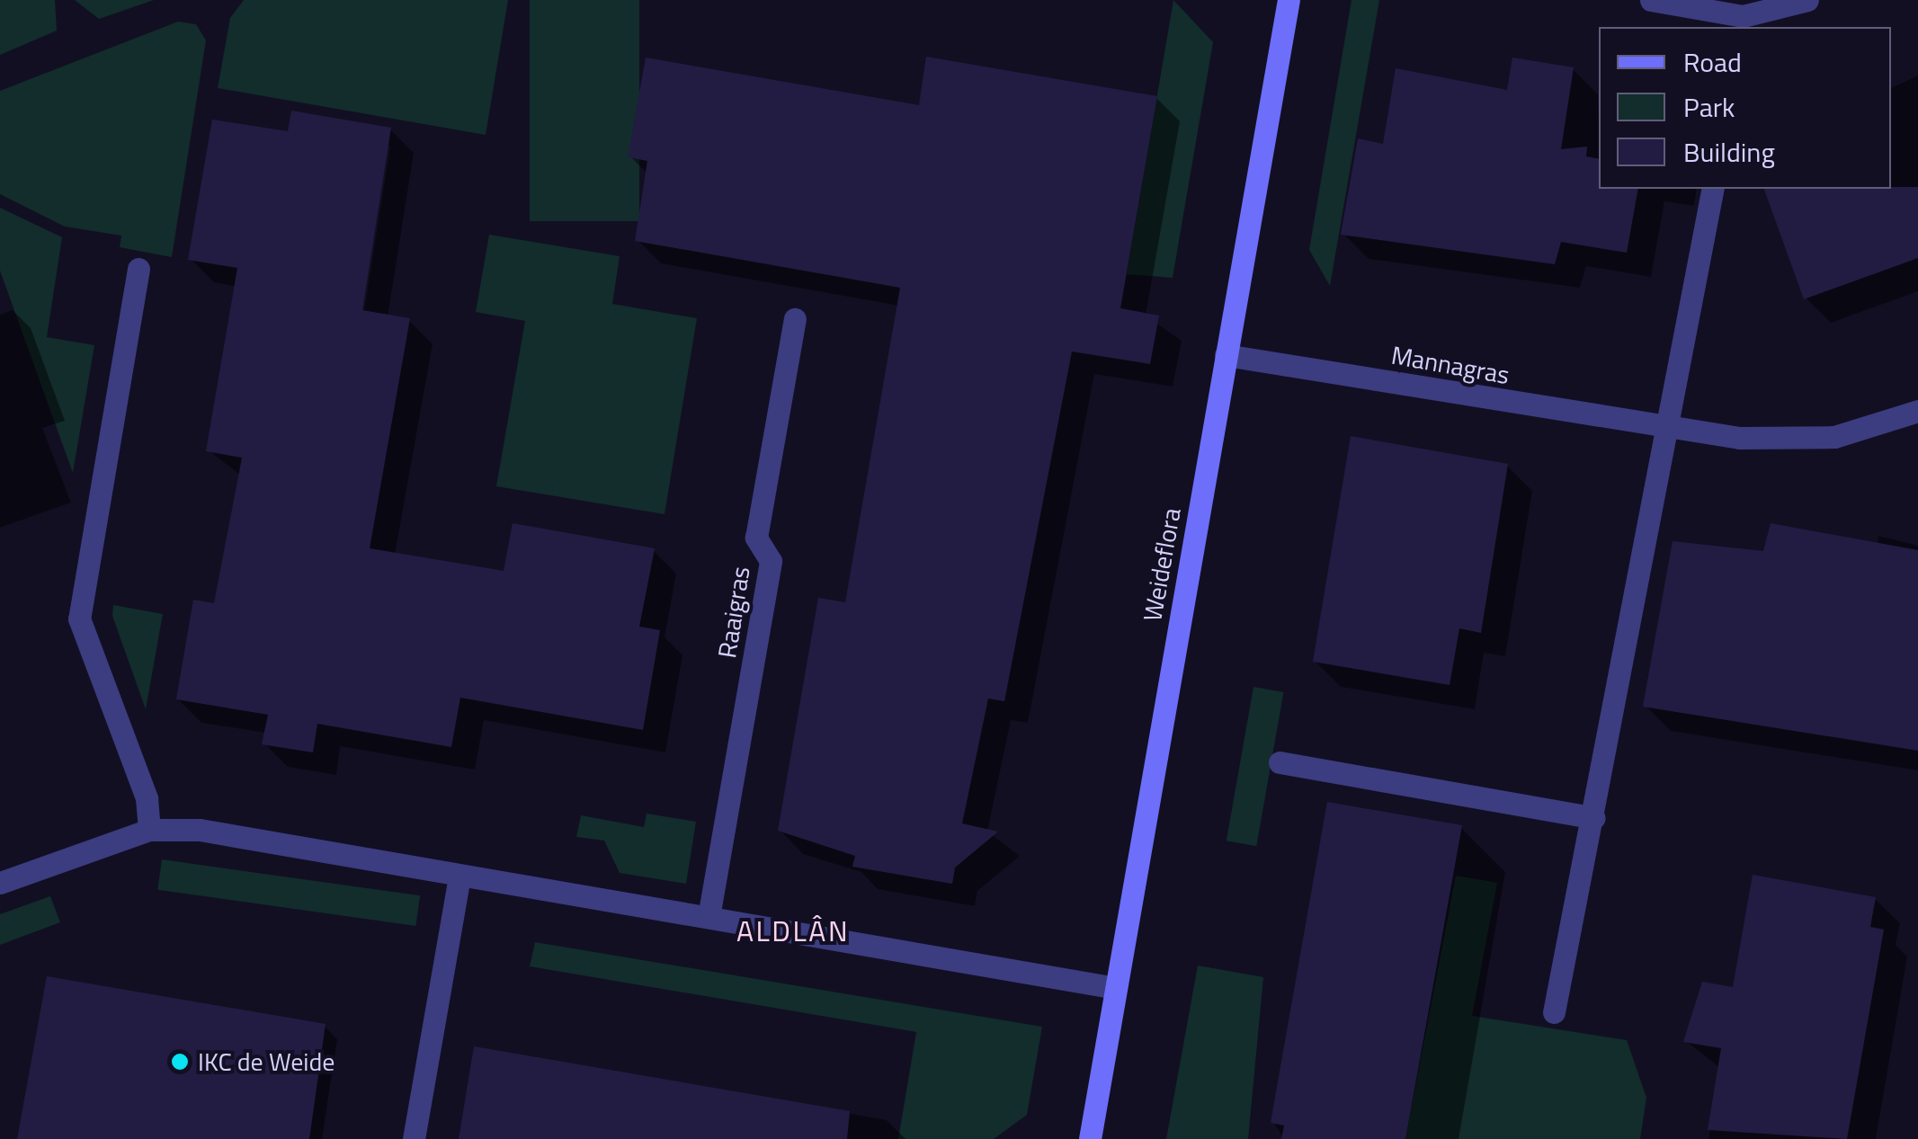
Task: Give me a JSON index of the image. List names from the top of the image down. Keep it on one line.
{"streets":{"street":["Mannagras","Weideflora","Raaigras"]},"crossings":[["Mannagras","Weideflora"]],"districts":["ALDLÂN"],"places":["IKC de Weide"],"legend":["Road","Park","Building"]}
